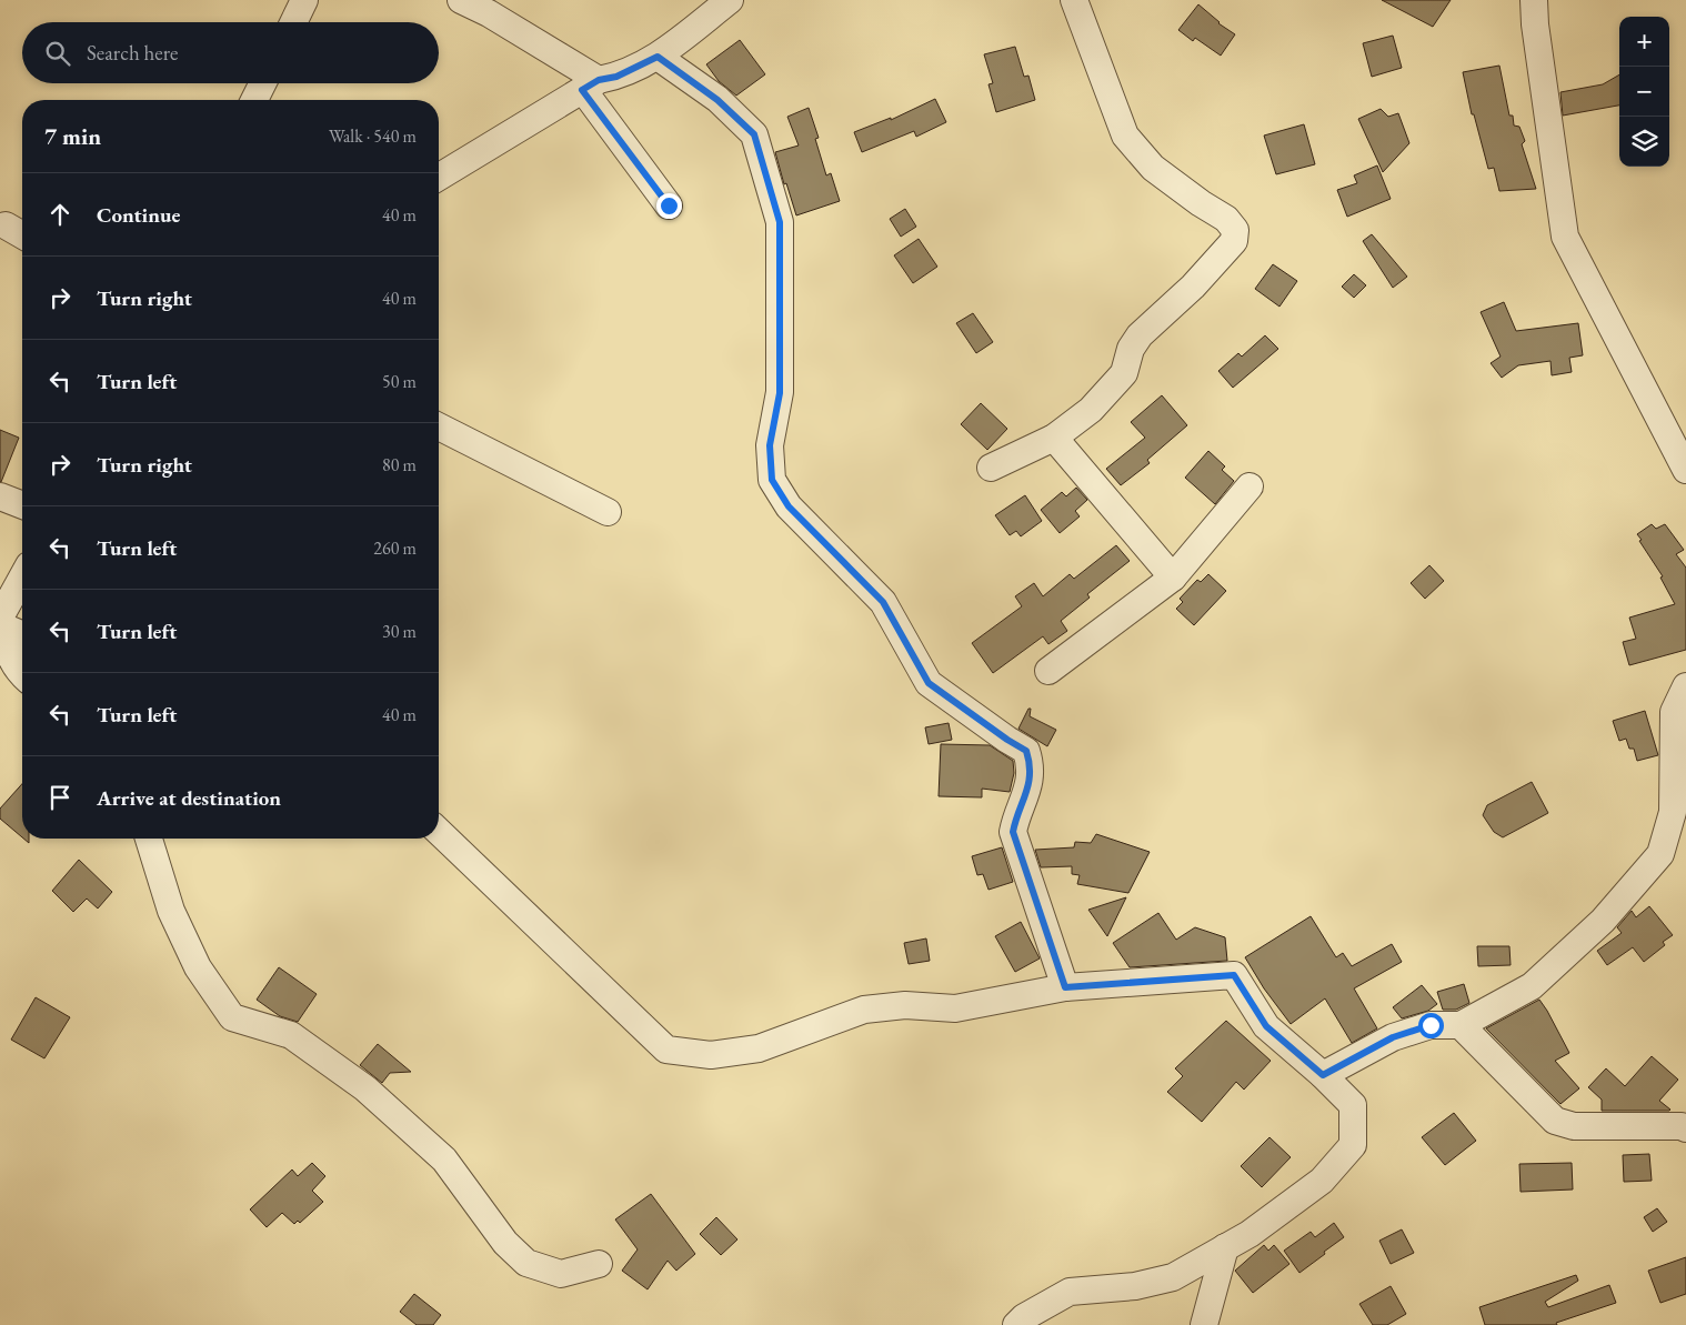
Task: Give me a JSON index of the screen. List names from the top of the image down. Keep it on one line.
{"page":{"map_buttons":["+","−"],"search":"Search here","heading":["7 min","Walk · 540 m"],"list":[["Continue","40 m"],["Turn right","40 m"],["Turn left","50 m"],["Turn right","80 m"],["Turn left","260 m"],["Turn left","30 m"],["Turn left","40 m"],"Arrive at destination"]}}
